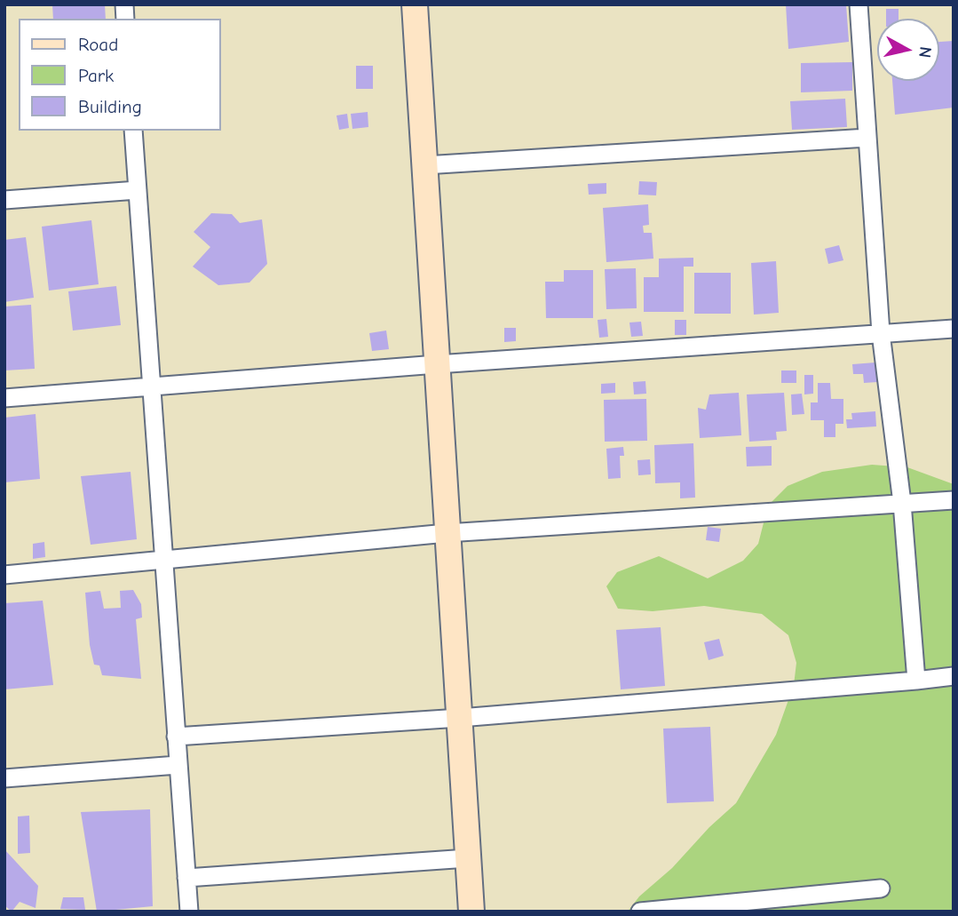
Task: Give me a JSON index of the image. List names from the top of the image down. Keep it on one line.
{"legend":["Road","Park","Building"],"north":"right"}
